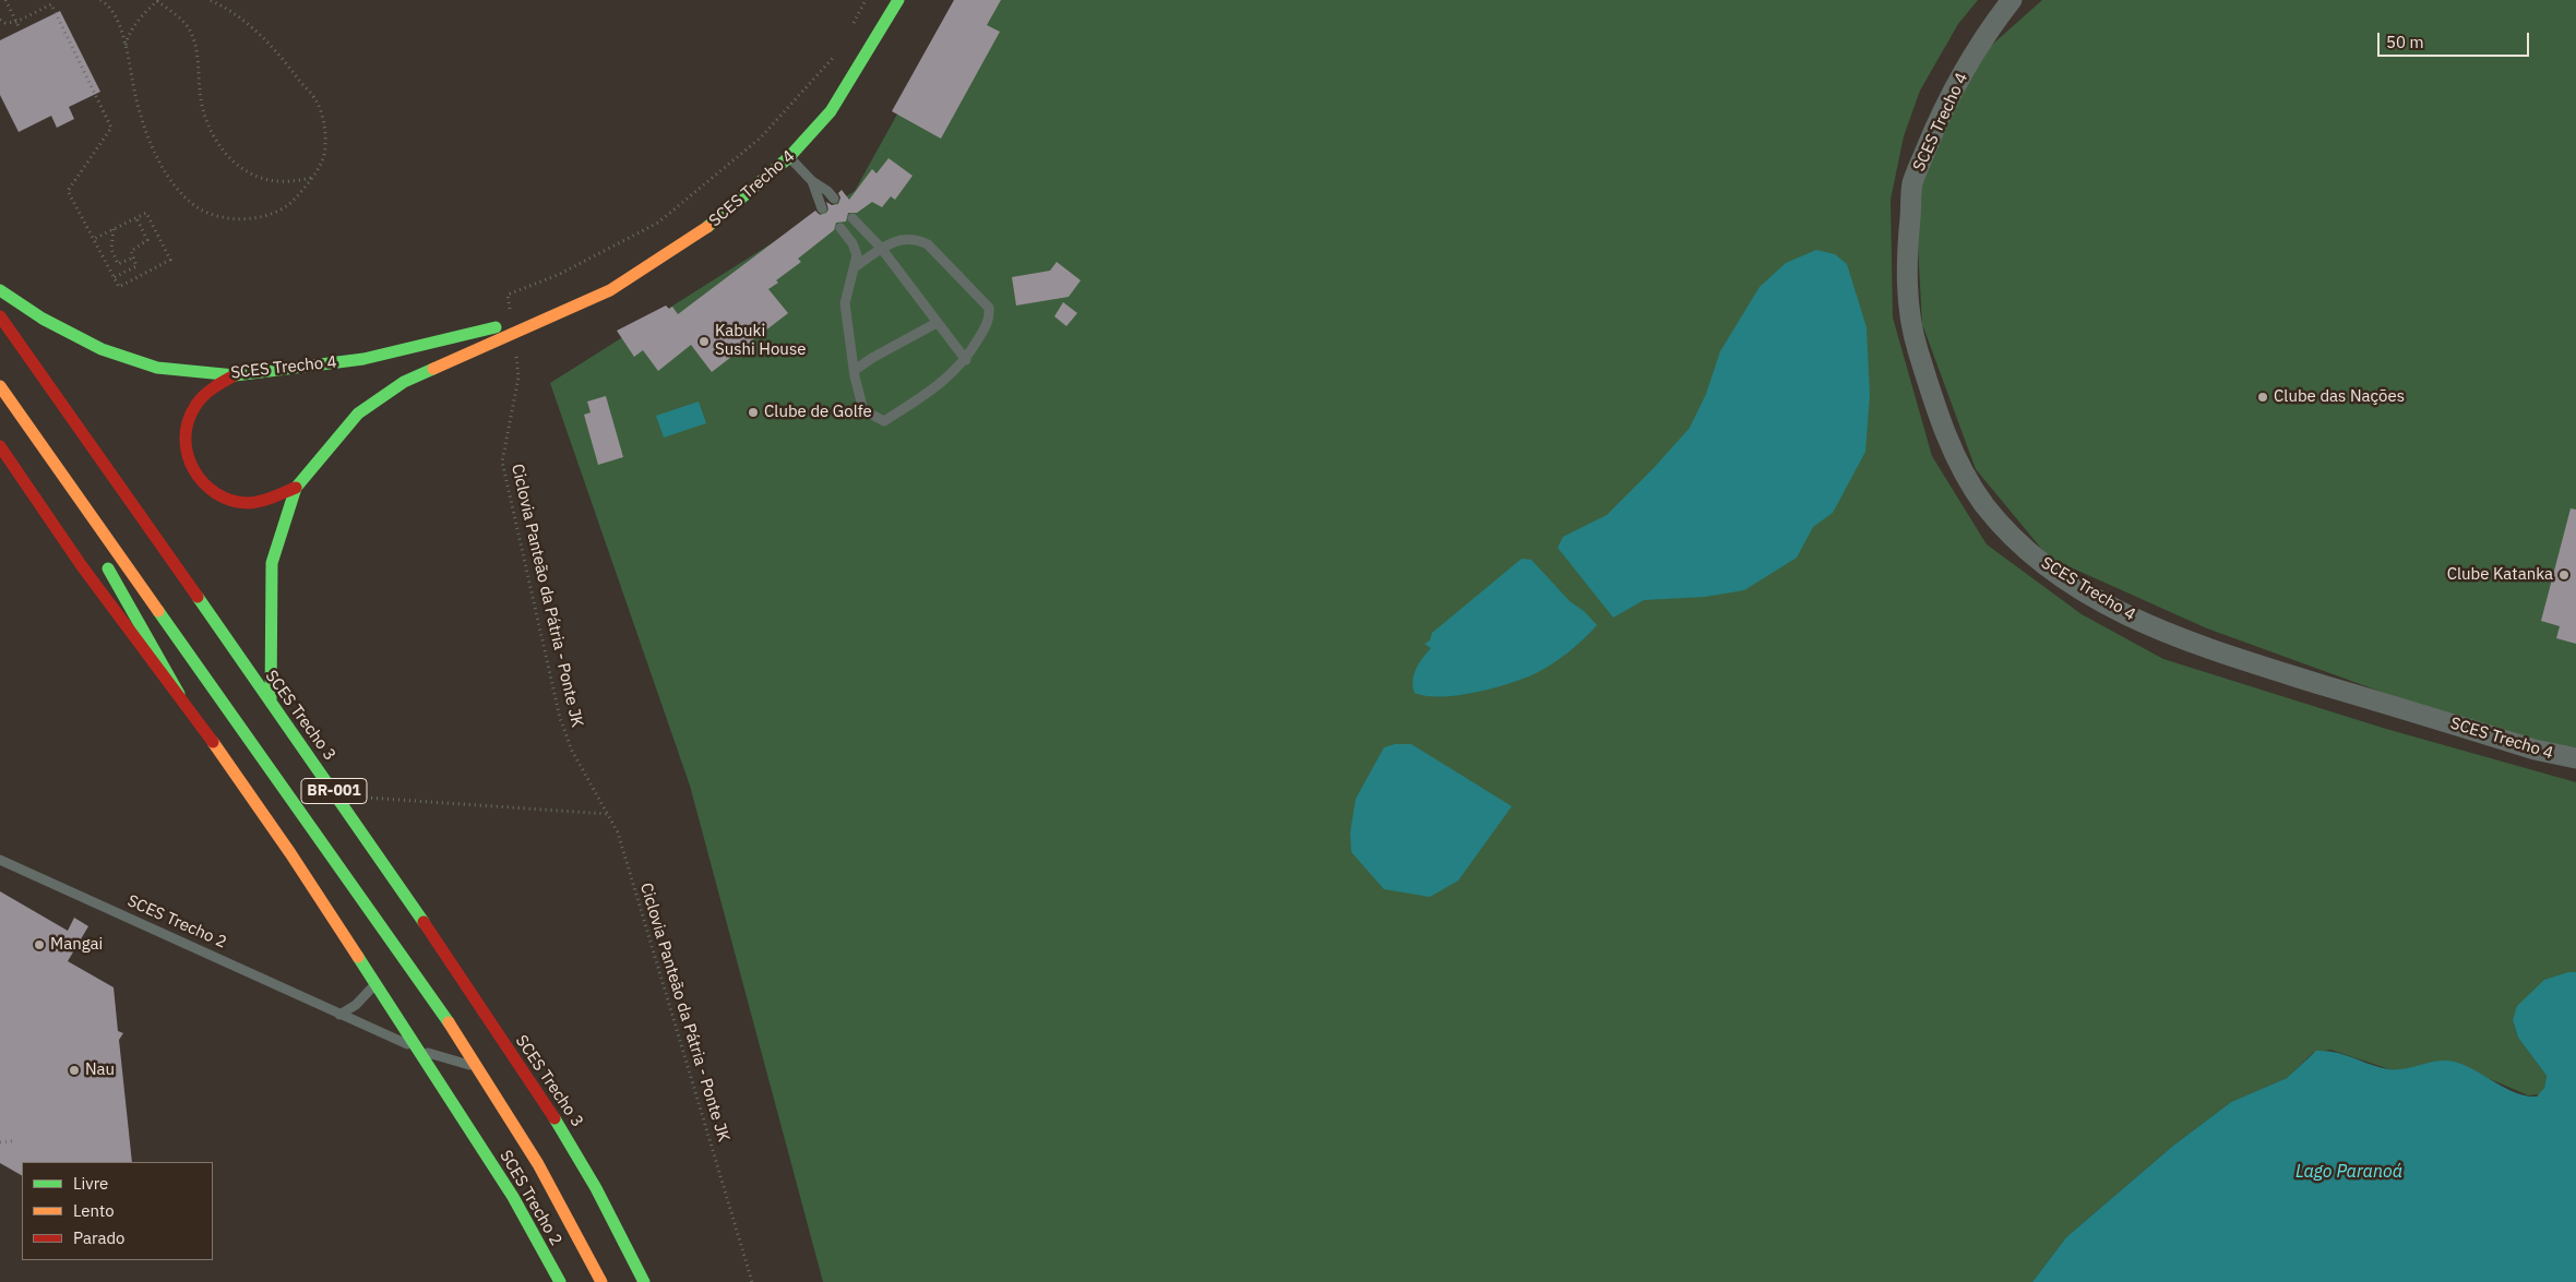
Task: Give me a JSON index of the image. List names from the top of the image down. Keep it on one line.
{"streets":{"main road":["SCES Trecho 4","SCES Trecho 3","BR-001","SCES Trecho 2"],"path":["Ciclovia Panteão da Pátria - Ponte JK"]},"crossings":[["SCES Trecho 4","Ciclovia Panteão da Pátria - Ponte JK"],["SCES Trecho 4","SCES Trecho 3"],["BR-001","SCES Trecho 2"]],"water":["Lago Paranoá"],"places":["Kabuki Sushi House","Clube das Nações","Clube de Golfe","Clube Katanka","Mangai","Nau"],"legend":["Livre","Lento","Parado"],"scale_bar":"50 m"}
